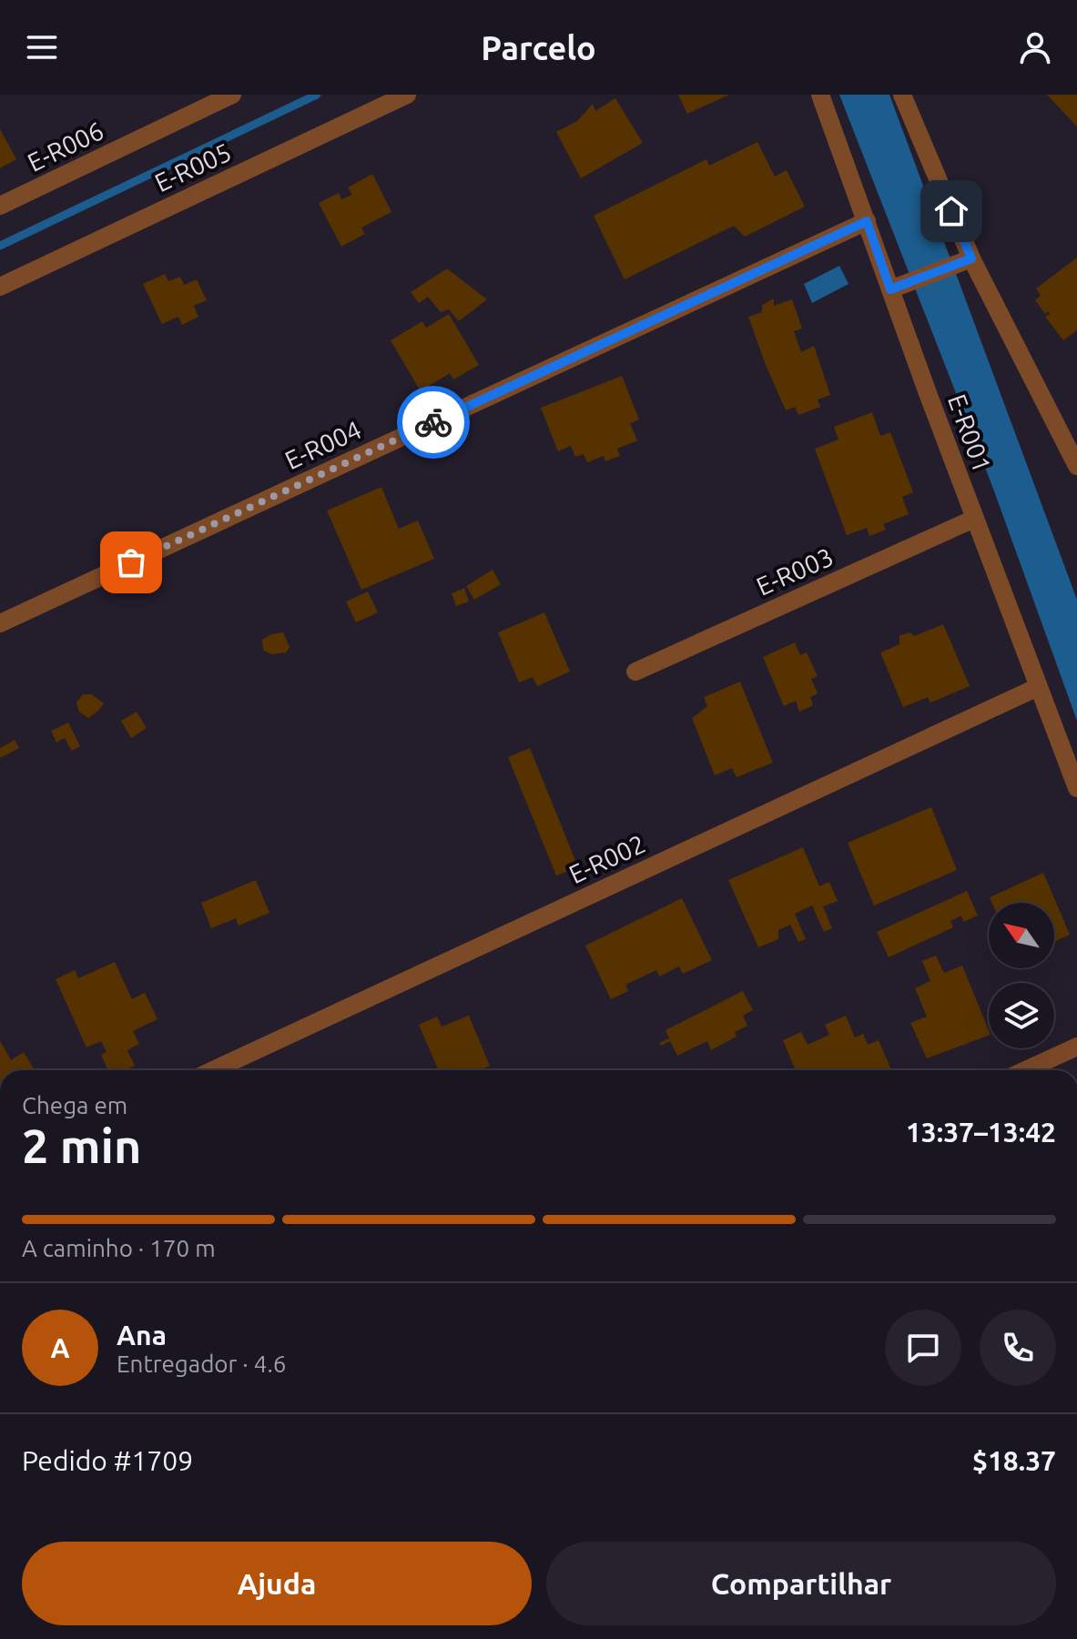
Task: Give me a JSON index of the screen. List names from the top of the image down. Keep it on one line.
{"streets":{"street":["E-R006","E-R005","E-R001","E-R004","E-R003","E-R002"]},"crossings":[["E-R001","E-R004"],["E-R001","E-R003"],["E-R001","E-R002"]],"north":"top left","page":{"header":"Parcelo","heading":["2 min","Chega em","13:37–13:42"],"panel":["Ana","Entregador · 4.6","Pedido #1709","$18.37"],"bar":"A caminho · 170 m","round":"A","buttons":["Ajuda","Compartilhar"]}}
